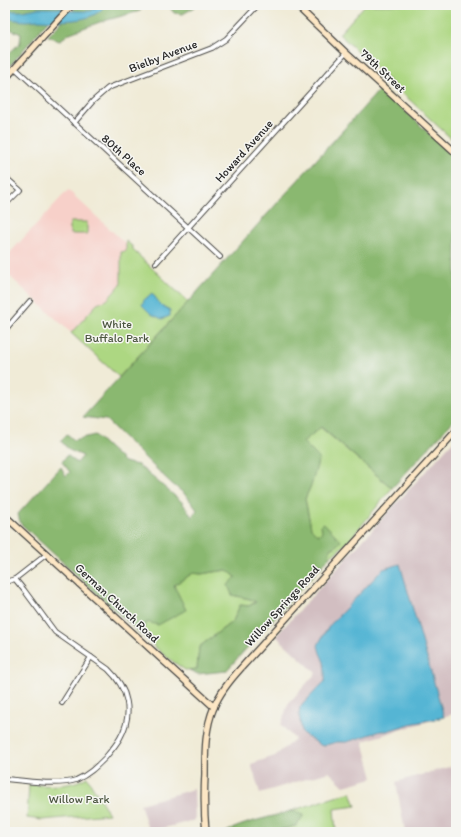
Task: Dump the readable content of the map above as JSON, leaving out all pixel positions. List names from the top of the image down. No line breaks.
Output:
{"streets":{"street":["Bielby Avenue","79th Street","Howard Avenue","80th Place","German Church Road","Willow Springs Road"]},"crossings":[["Bielby Avenue","80th Place"],["79th Street","Howard Avenue"],["Howard Avenue","80th Place"],["German Church Road","Willow Springs Road"]],"parks":["White Buffalo Park","Willow Park"]}
